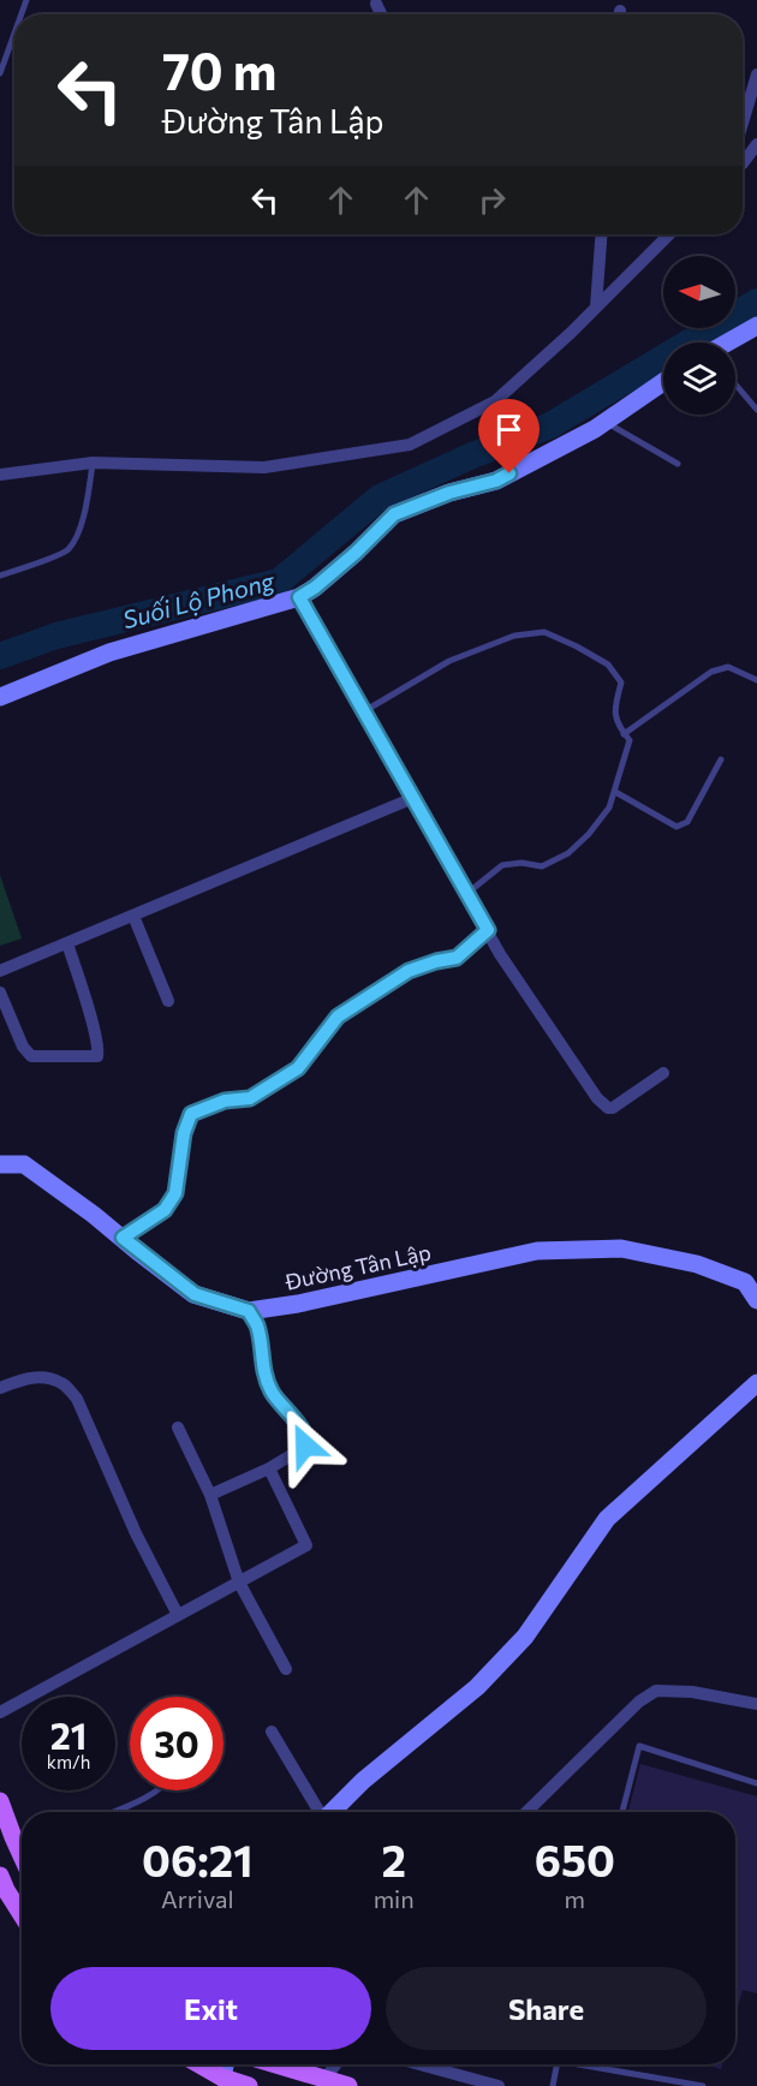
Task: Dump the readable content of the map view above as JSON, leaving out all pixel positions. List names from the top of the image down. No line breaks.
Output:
{"streets":{"street":["Đường Tân Lập"]},"water":["Suối Lộ Phong"],"north":"left","page":{"turn":["70 m","Đường Tân Lập"],"speed":"21 km/h","limit":"30","eta":["06:21","Arrival","2","min","650","m"],"buttons":["Exit","Share"]}}
